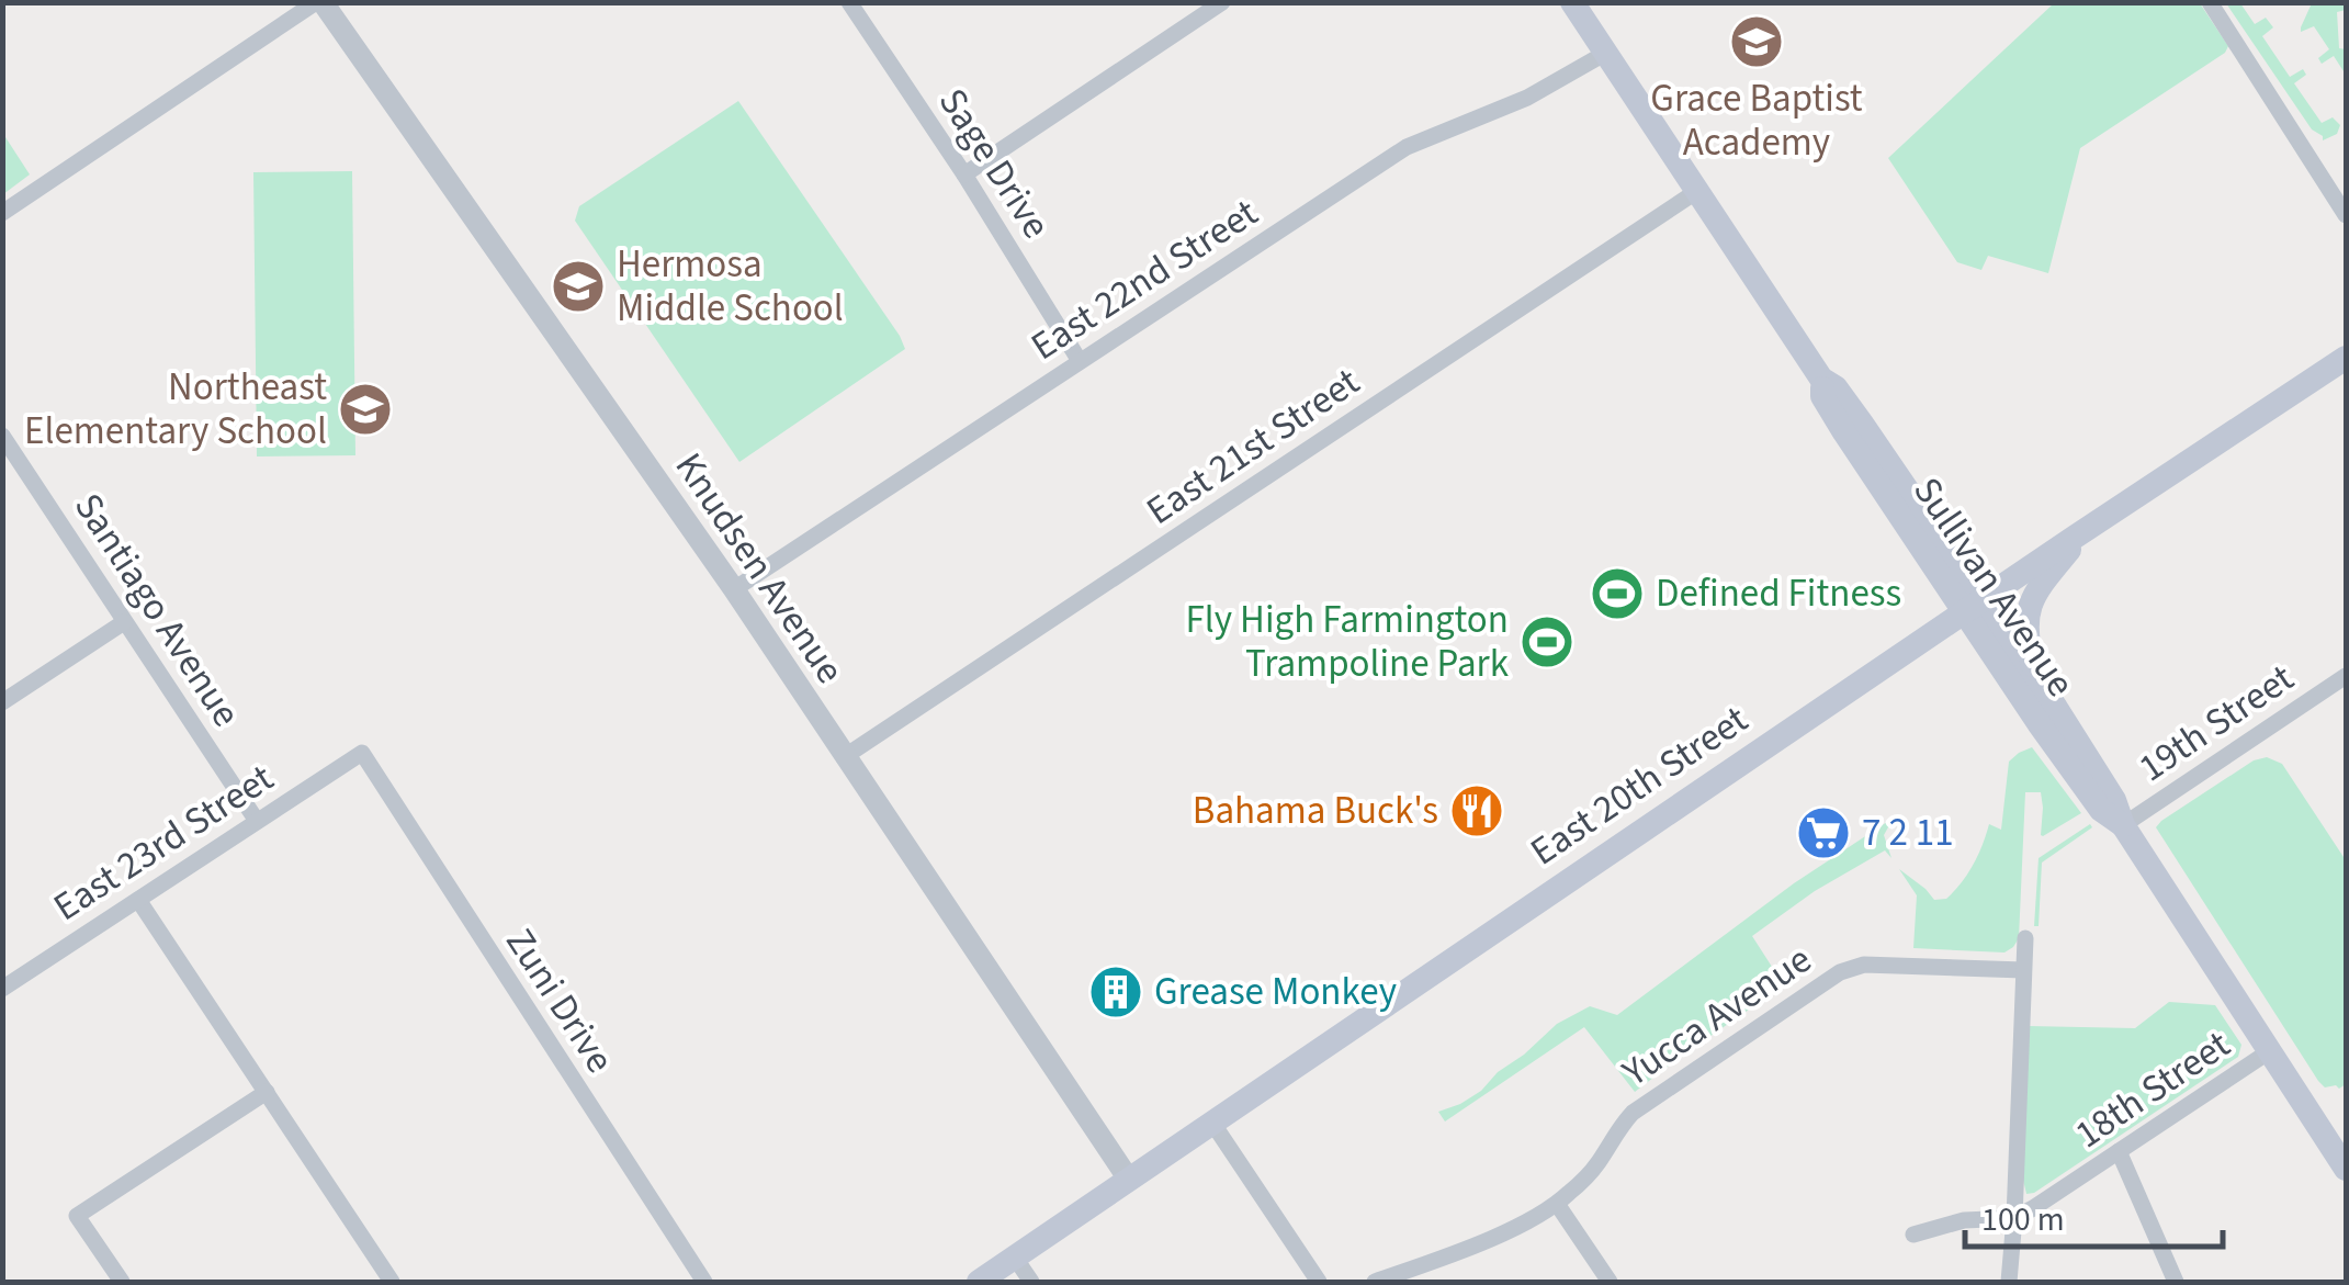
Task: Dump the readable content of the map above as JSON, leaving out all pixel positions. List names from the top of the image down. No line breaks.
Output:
{"streets":{"main road":["Sullivan Avenue","East 20th Street"],"street":["Sage Drive","East 22nd Street","East 21st Street","Knudsen Avenue","Santiago Avenue","19th Street","East 23rd Street","Zuni Drive","Yucca Avenue","18th Street"]},"crossings":[["Sage Drive","East 22nd Street"],["East 22nd Street","Knudsen Avenue"],["East 22nd Street","Sullivan Avenue"],["East 21st Street","Knudsen Avenue"],["East 21st Street","Sullivan Avenue"],["Knudsen Avenue","East 20th Street"],["Sullivan Avenue","19th Street"],["Sullivan Avenue","East 20th Street"],["Sullivan Avenue","18th Street"],["Santiago Avenue","East 23rd Street"],["East 23rd Street","Zuni Drive"]],"places":{"school or university":["Grace Baptist Academy","Hermosa Middle School","Northeast Elementary School"],"sports":["Defined Fitness","Fly High Farmington Trampoline Park"],"restaurant":["Bahama Buck's"],"supermarket":["7 2 11"],"building":["Grease Monkey"]},"scale_bar":"100 m"}
